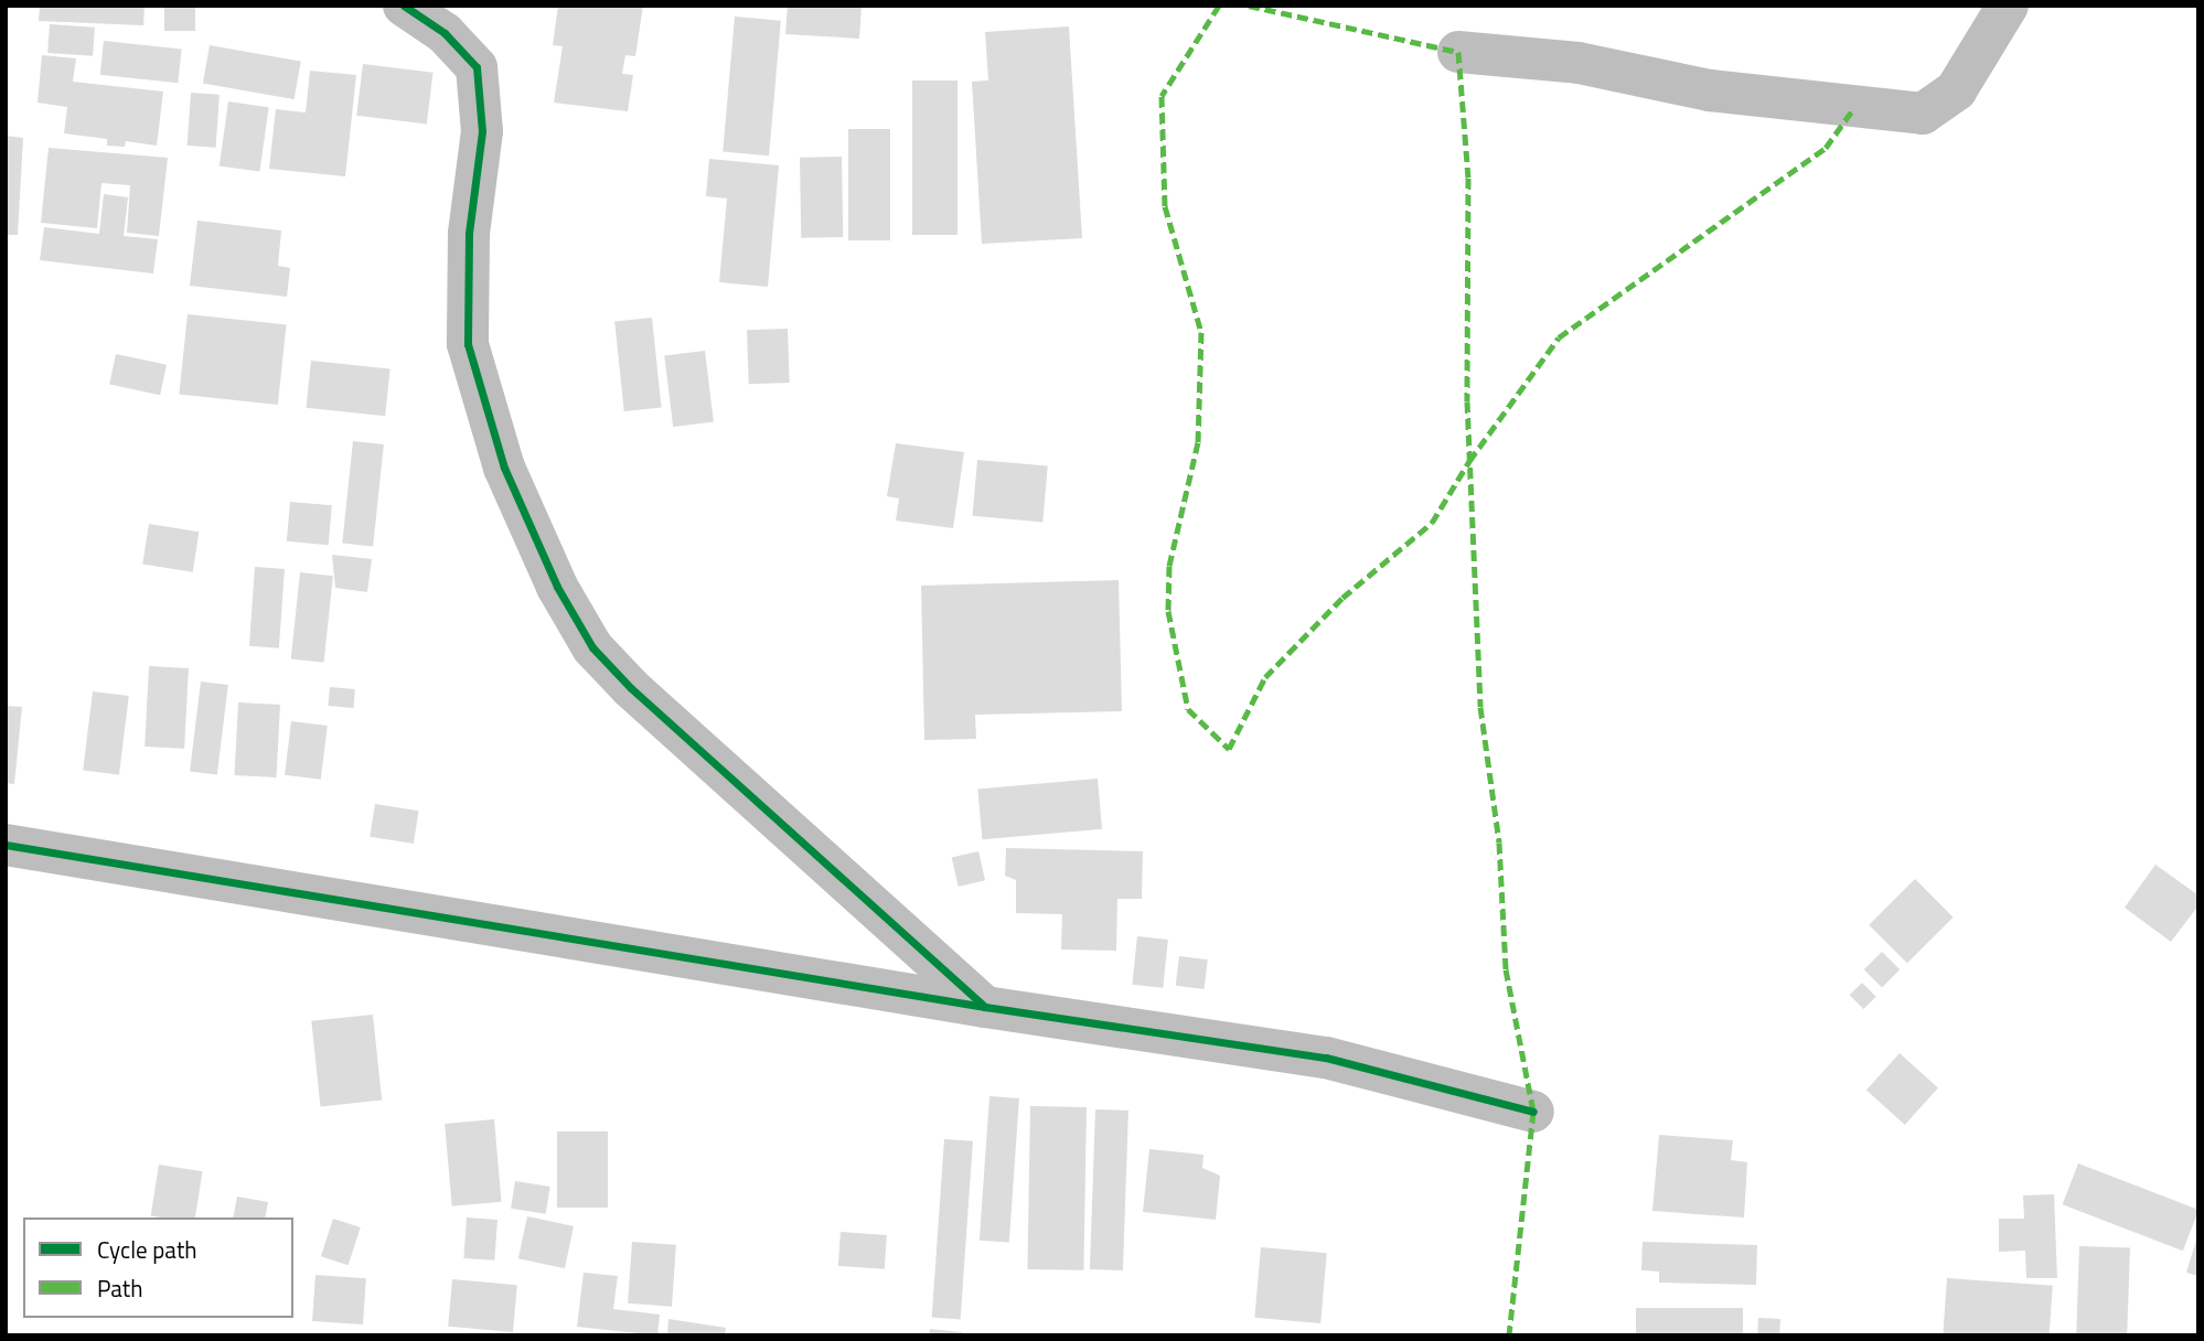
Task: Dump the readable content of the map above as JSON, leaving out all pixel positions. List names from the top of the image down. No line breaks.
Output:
{"legend":["Cycle path","Path"]}
